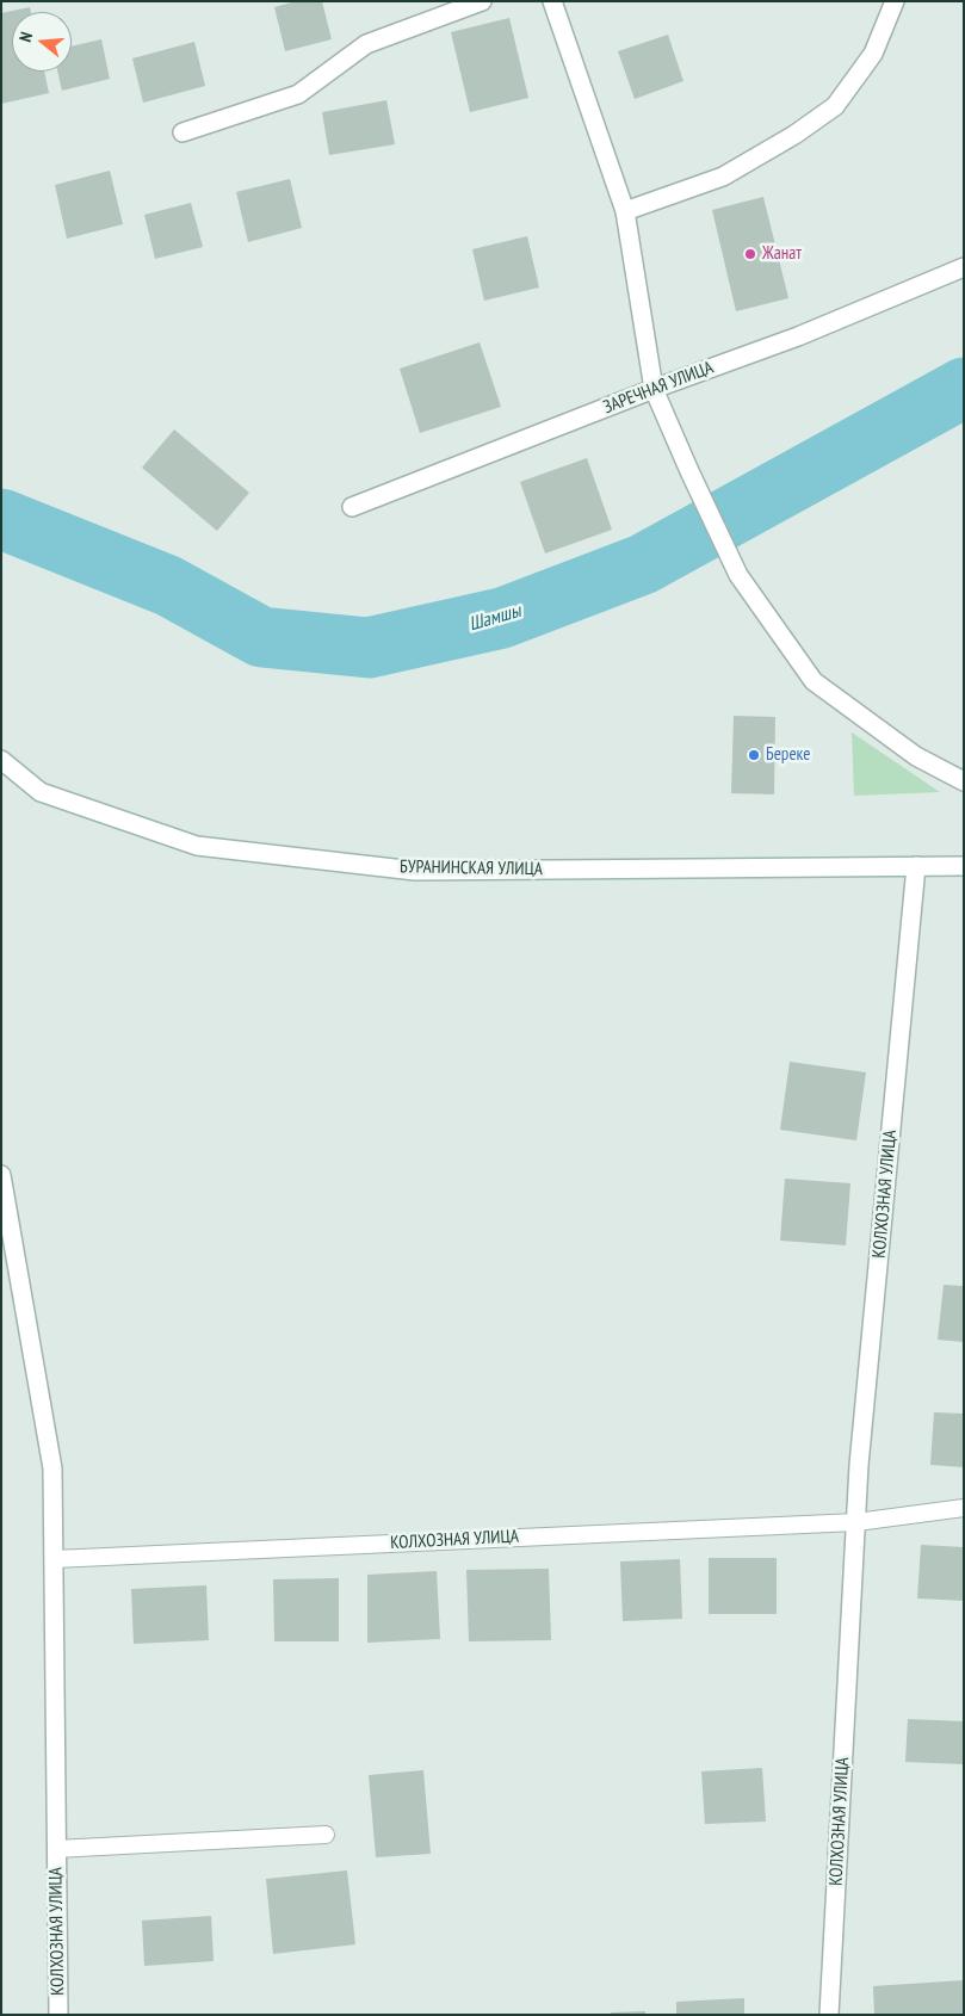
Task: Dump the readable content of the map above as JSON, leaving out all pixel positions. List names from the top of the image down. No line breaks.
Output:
{"streets":{"street":["ЗАРЕЧНАЯ УЛИЦА","БУРАНИНСКАЯ УЛИЦА","КОЛХОЗНАЯ УЛИЦА"]},"crossings":[["БУРАНИНСКАЯ УЛИЦА","КОЛХОЗНАЯ УЛИЦА"]],"water":["Шамшы"],"places":["Жанат","Береке"],"north":"left"}
